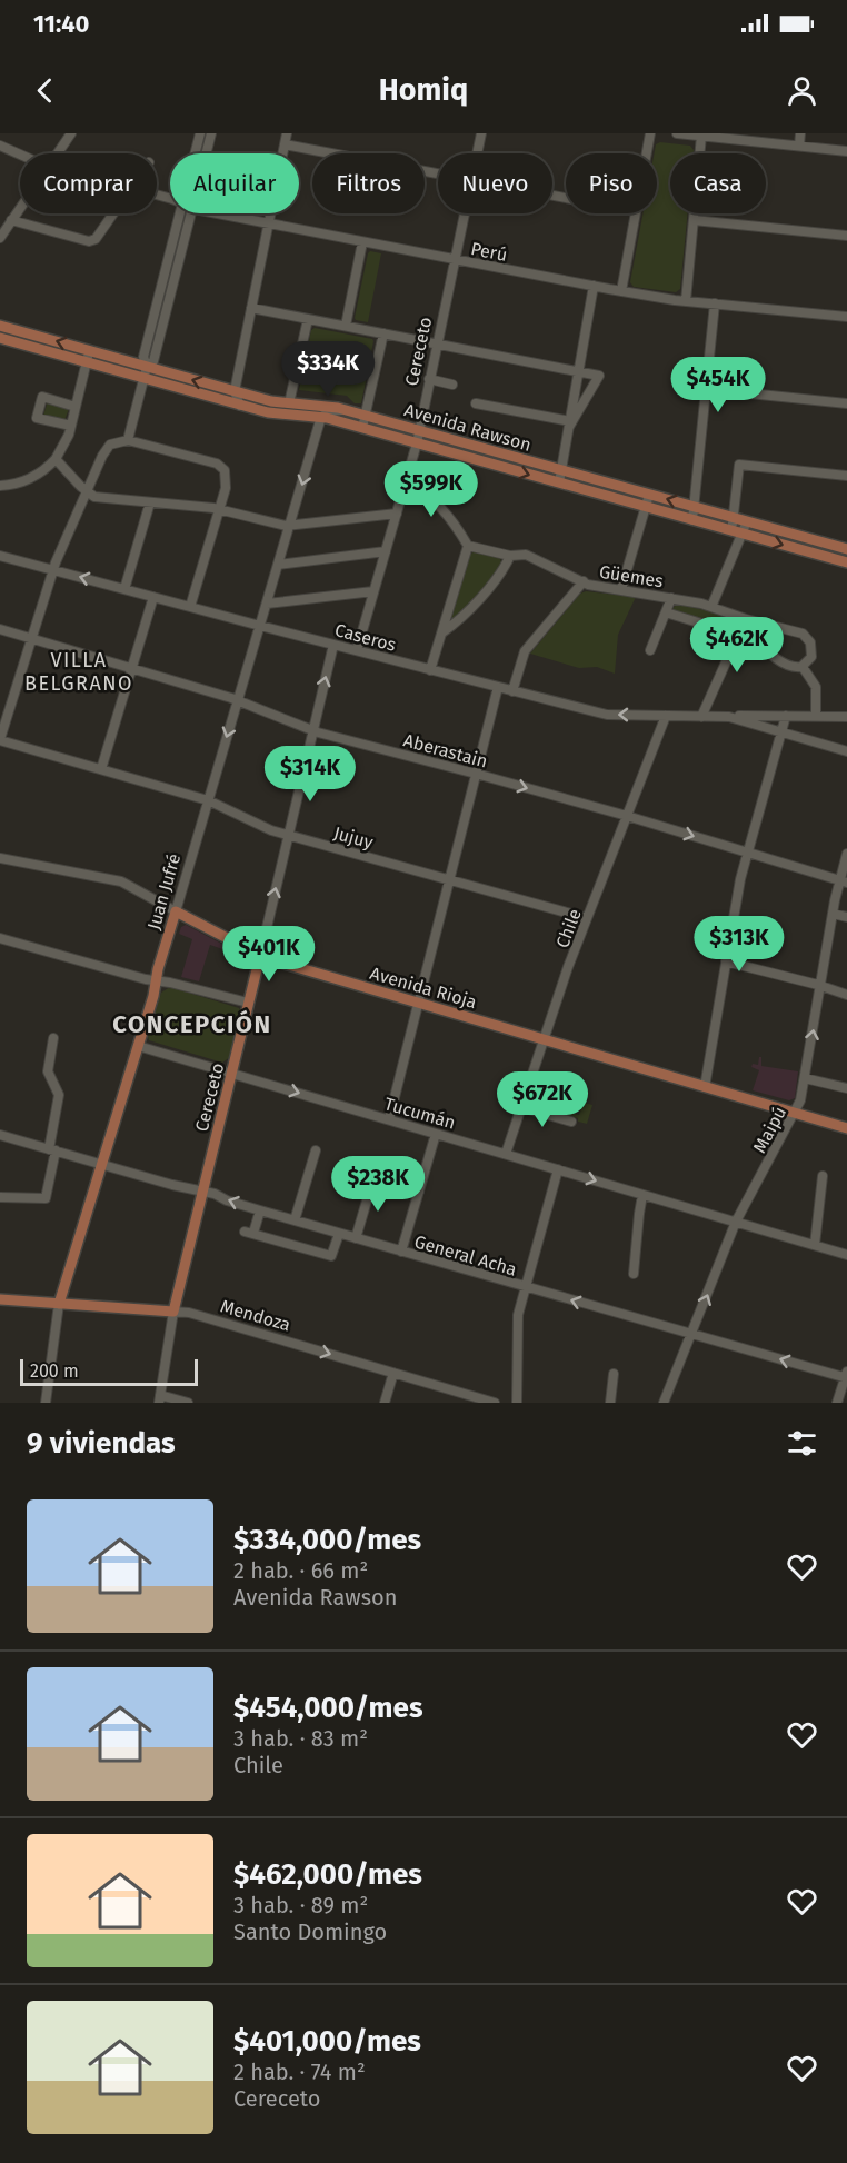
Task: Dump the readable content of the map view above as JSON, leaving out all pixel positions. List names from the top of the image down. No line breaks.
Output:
{"streets":{"main road":["Cereceto","Avenida Rawson","Juan Jufré","Avenida Rioja","Mendoza"],"street":["Perú","Güemes","Caseros","Aberastain","Jujuy","Chile","Tucumán","Maipú","General Acha"]},"crossings":[["Perú","Cereceto"],["Cereceto","Avenida Rawson"],["Cereceto","Caseros"],["Cereceto","Aberastain"],["Cereceto","Jujuy"],["Cereceto","Avenida Rioja"],["Cereceto","Tucumán"],["Cereceto","General Acha"],["Cereceto","Mendoza"],["Avenida Rawson","Juan Jufré"],["Caseros","Juan Jufré"],["Caseros","Chile"],["Aberastain","Juan Jufré"],["Aberastain","Chile"],["Aberastain","Maipú"],["Jujuy","Juan Jufré"],["Jujuy","Chile"],["Juan Jufré","Avenida Rioja"],["Juan Jufré","Tucumán"],["Juan Jufré","General Acha"],["Juan Jufré","Mendoza"],["Chile","Avenida Rioja"],["Chile","Tucumán"],["Avenida Rioja","Maipú"],["Tucumán","Maipú"],["Maipú","General Acha"]],"one_way":["Maipú","General Acha","Mendoza"],"districts":["VILLA BELGRANO","CONCEPCIÓN"],"scale_bar":"200 m","page":{"status":"11:40","header":"Homiq","chip":["Comprar","Alquilar","Filtros","Nuevo","Piso","Casa"],"price":["$334K","$454K","$599K","$462K","$314K","$313K","$401K","$672K","$238K"],"scale":"200 m","heading":"9 viviendas","list":[{"name":"$334,000/mes","note":"2 hab. · 66 m² · Avenida Rawson"},{"name":"$454,000/mes","note":"3 hab. · 83 m² · Chile"},{"name":"$462,000/mes","note":"3 hab. · 89 m² · Santo Domingo"},{"name":"$401,000/mes","note":"2 hab. · 74 m² · Cereceto"}]}}
